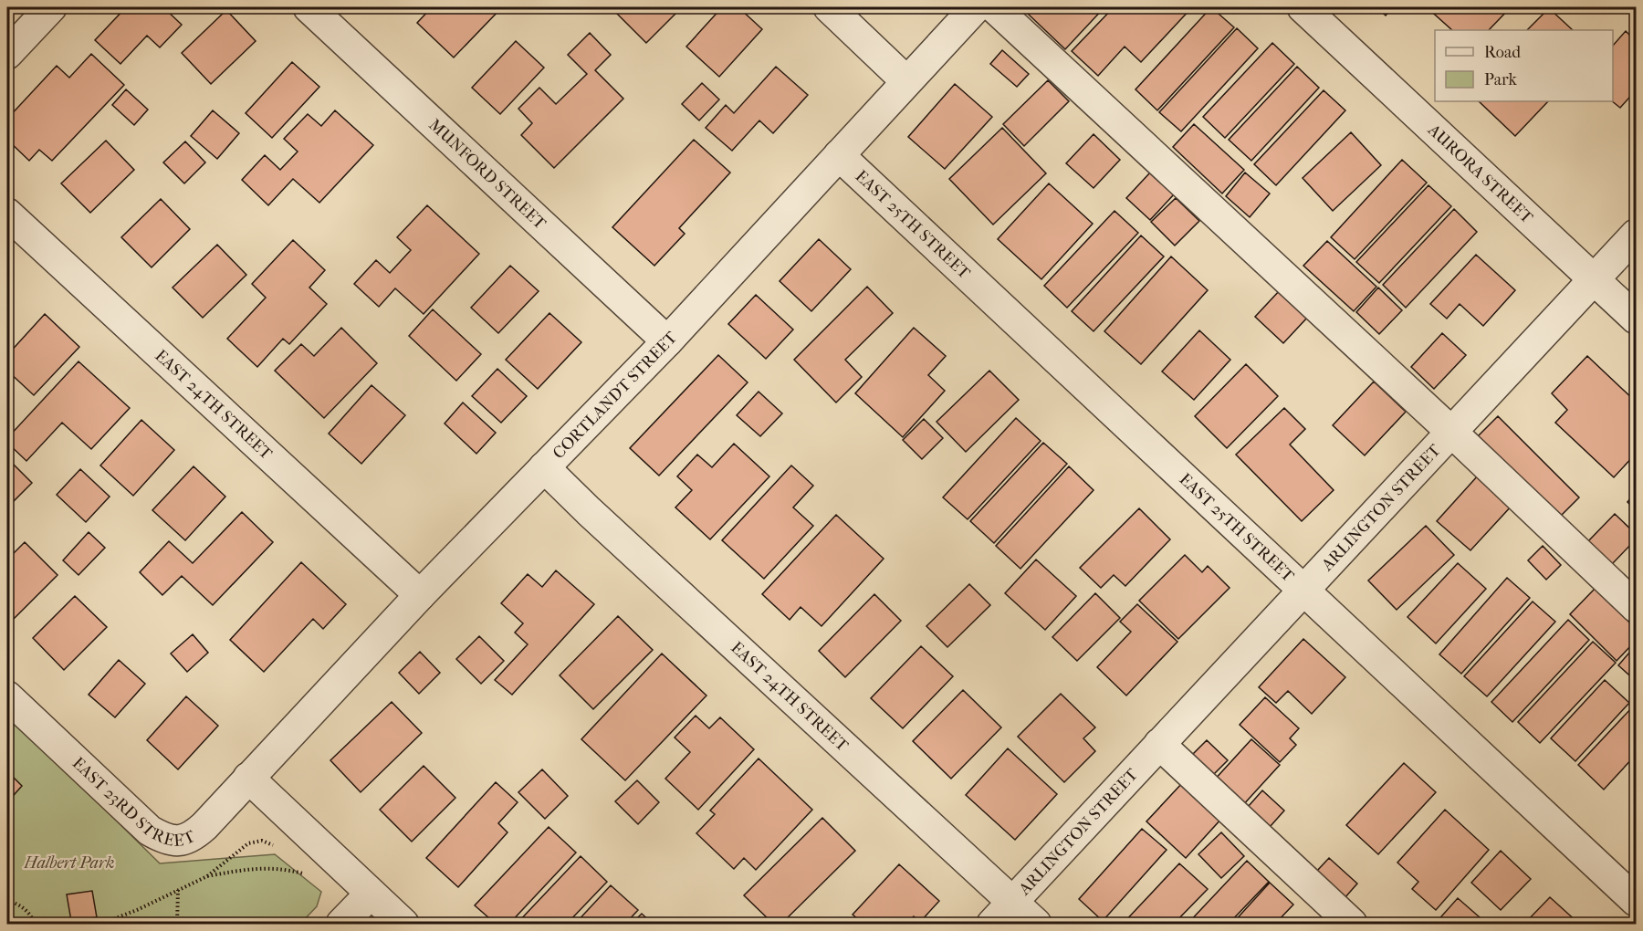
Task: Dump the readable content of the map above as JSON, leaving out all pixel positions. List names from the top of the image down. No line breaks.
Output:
{"streets":{"street":["MUNFORD STREET","AURORA STREET","EAST 25TH STREET","CORTLANDT STREET","EAST 24TH STREET","ARLINGTON STREET","EAST 23RD STREET"]},"crossings":[["MUNFORD STREET","CORTLANDT STREET"],["AURORA STREET","ARLINGTON STREET"],["EAST 25TH STREET","CORTLANDT STREET"],["EAST 25TH STREET","ARLINGTON STREET"],["CORTLANDT STREET","EAST 24TH STREET"],["CORTLANDT STREET","EAST 23RD STREET"],["EAST 24TH STREET","ARLINGTON STREET"]],"parks":["Halbert Park"],"legend":["Road","Park"]}
